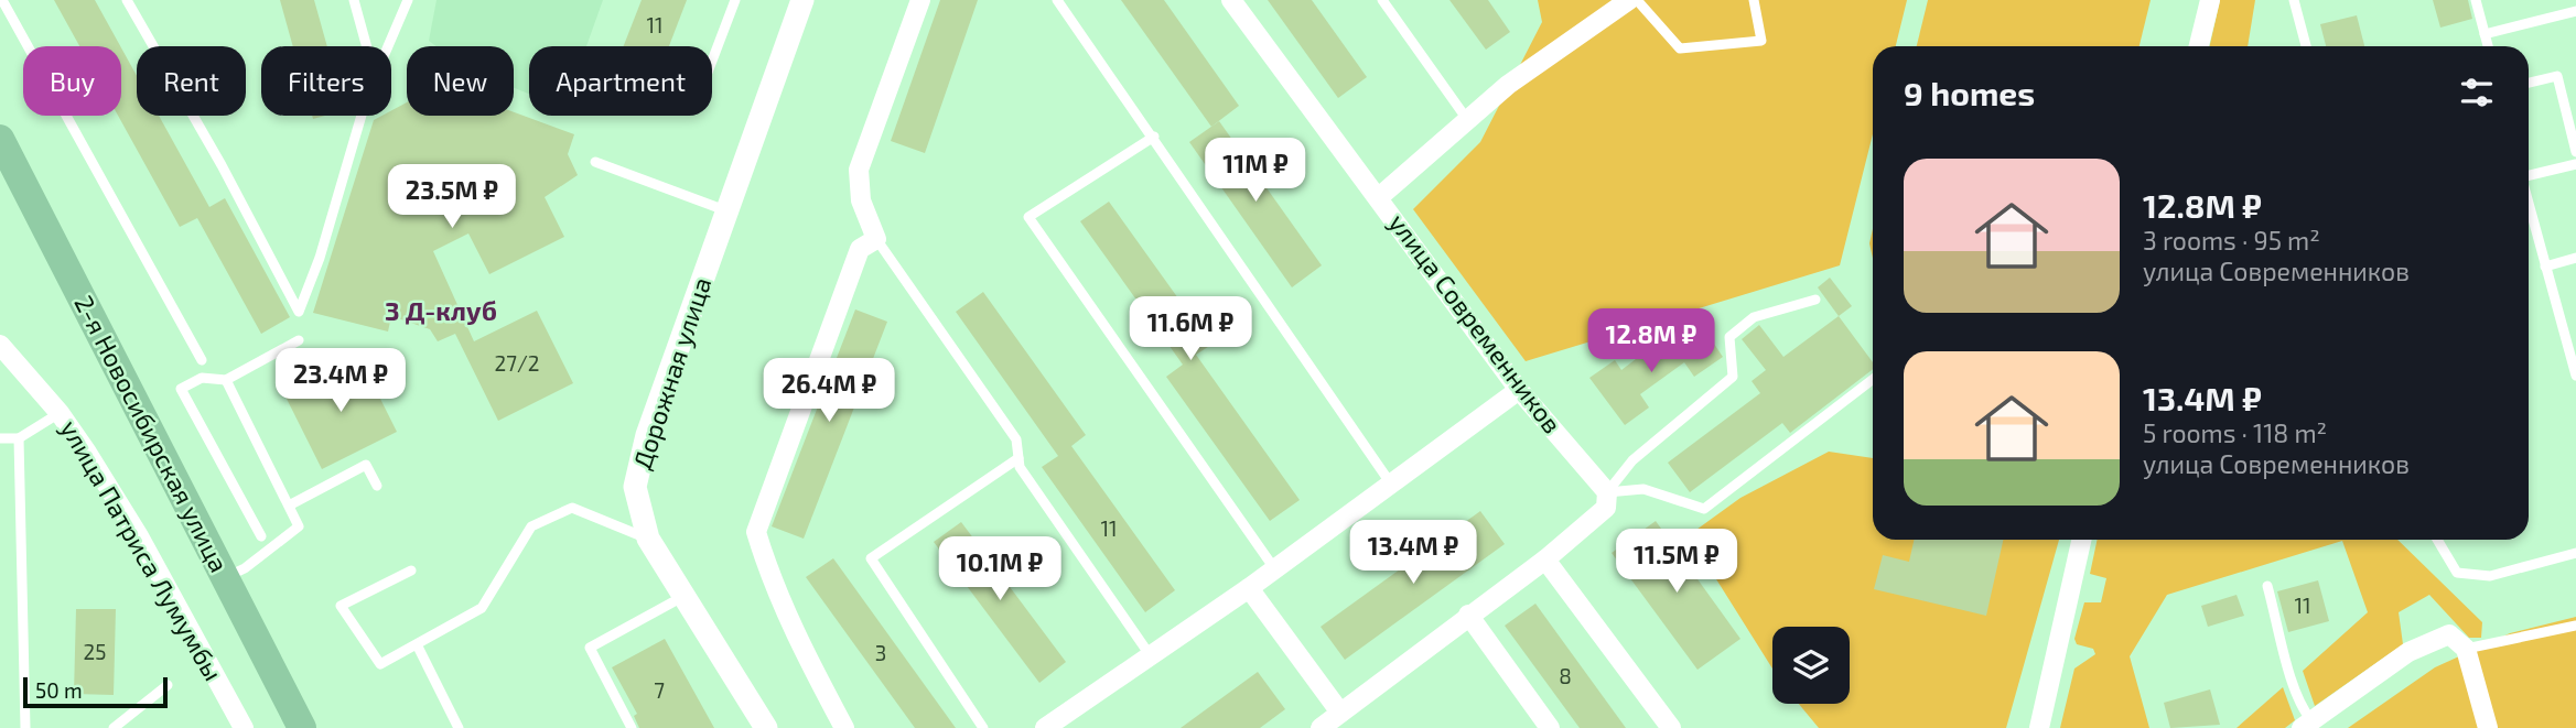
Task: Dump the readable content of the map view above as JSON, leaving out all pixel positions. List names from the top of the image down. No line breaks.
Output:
{"streets":{"main road":["2-я Новосибирская улица"],"street":["улица Современников","Дорожная улица","улица Патриса Лумумбы"]},"districts":["3 Д-клуб"],"house_numbers":["11","27/2","11","11","25","3","8","7"],"scale_bar":"50 m","page":{"chip":["Buy","Rent","Filters","New","Apartment"],"heading":"9 homes","price":["11M ₽","23.5M ₽","11.6M ₽","12.8M ₽","23.4M ₽","26.4M ₽","13.4M ₽","11.5M ₽","10.1M ₽"],"list":[{"name":"12.8M ₽","note":"3 rooms · 95 m² · улица Современников"},{"name":"13.4M ₽","note":"5 rooms · 118 m² · улица Современников"}],"scale":"50 m"}}
